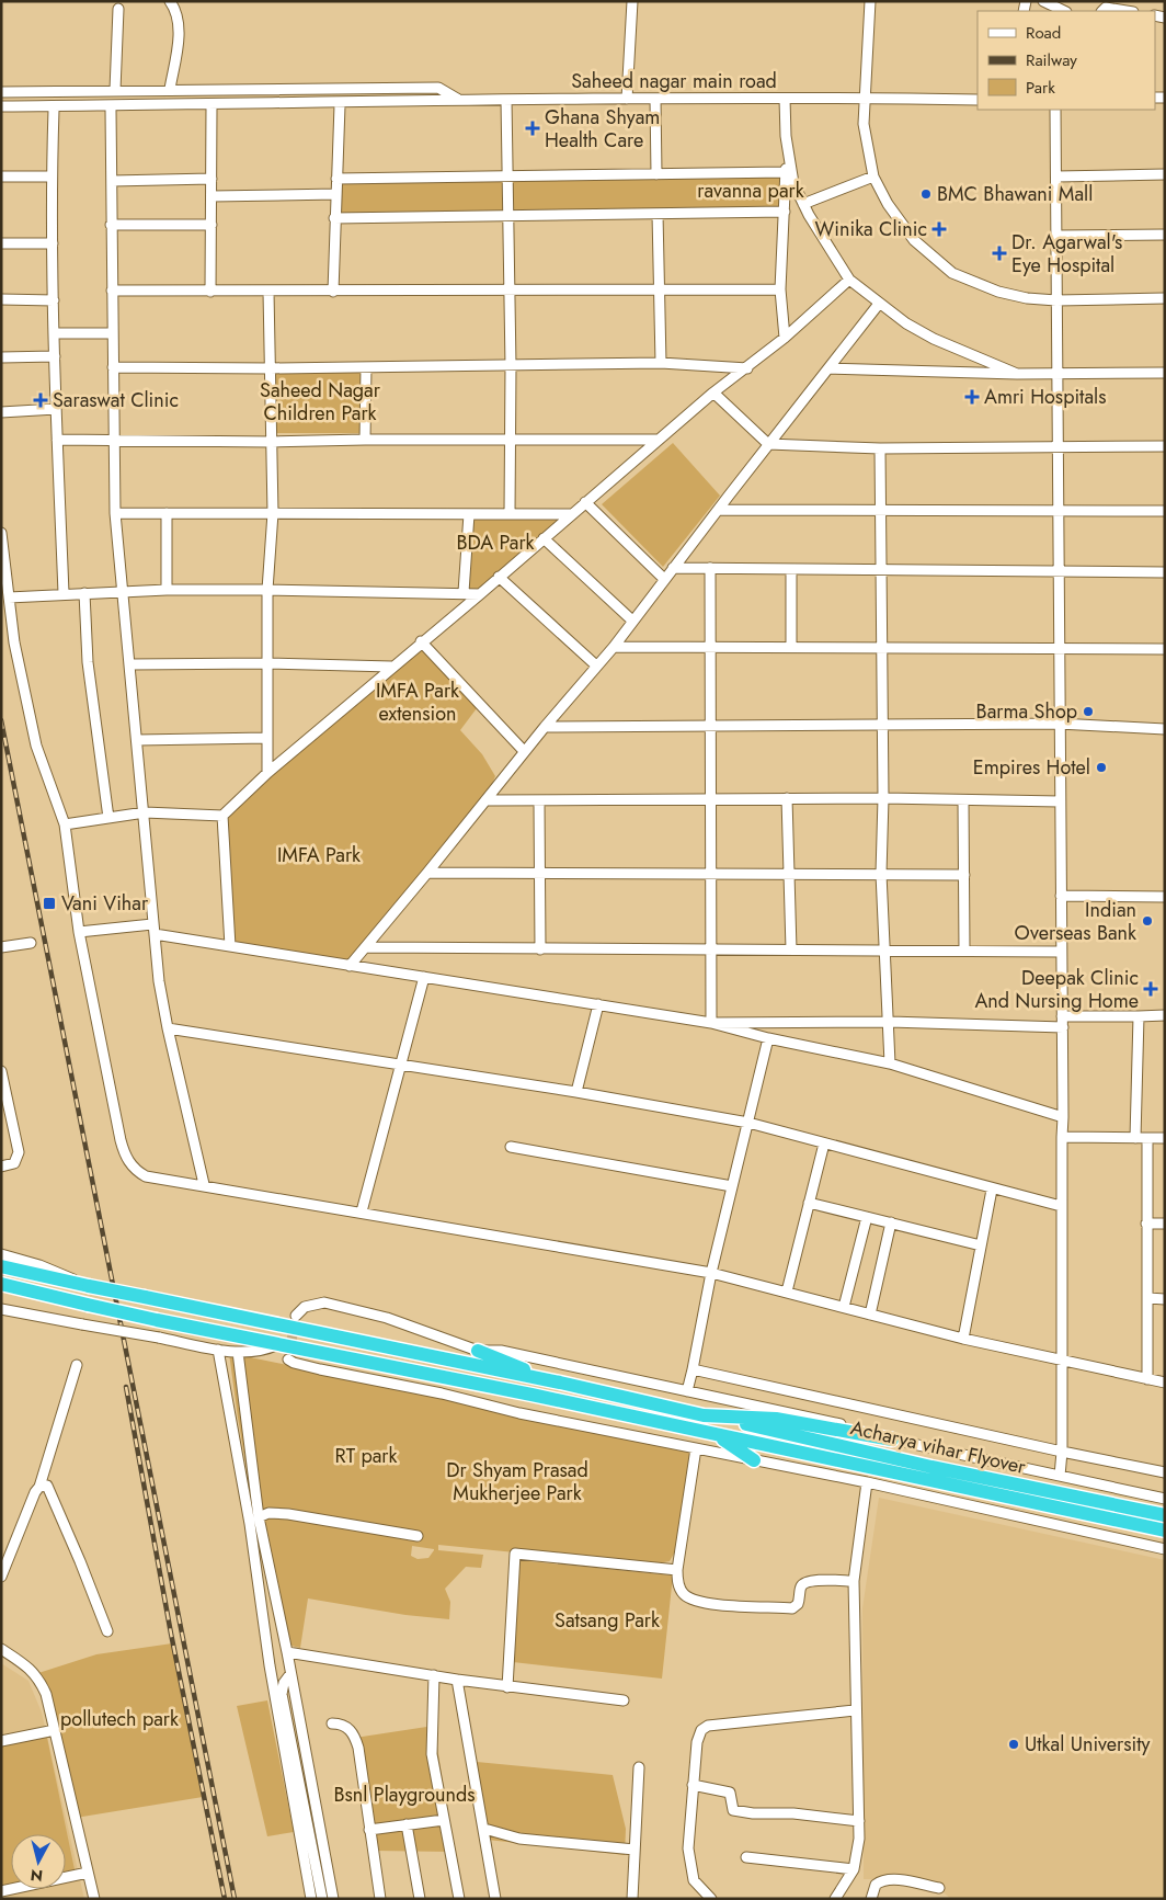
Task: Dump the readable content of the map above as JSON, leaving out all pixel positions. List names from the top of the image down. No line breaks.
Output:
{"streets":{"highway":["Acharya vihar Flyover"],"street":["Saheed nagar main road"]},"parks":["ravanna park","Saheed Nagar Children Park","BDA Park","IMFA Park extension","IMFA Park","RT park","Dr Shyam Prasad Mukherjee Park","Satsang Park","pollutech park","Bsnl Playgrounds"],"places":{"health":["Ghana Shyam Health Care","Winika Clinic","Dr. Agarwal's Eye Hospital","Amri Hospitals","Saraswat Clinic","Deepak Clinic And Nursing Home"],"other":["BMC Bhawani Mall","Barma Shop","Empires Hotel","Indian Overseas Bank","Utkal University"],"transit":["Vani Vihar"]},"legend":["Road","Railway","Park"],"north":"bottom"}
